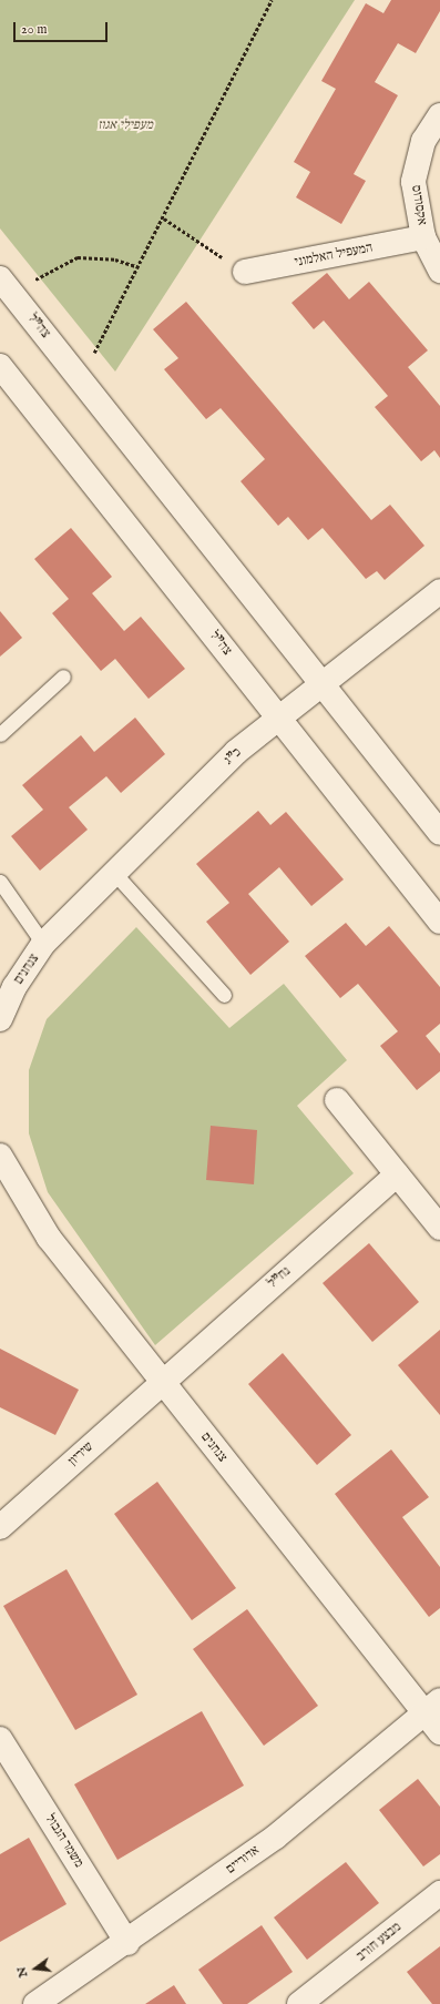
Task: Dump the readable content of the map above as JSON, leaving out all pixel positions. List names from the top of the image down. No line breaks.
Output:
{"streets":{"street":["אקסודוס","המעפיל האלמוני","צה\"ל","כ\"ג","צנחנים","נח\"ל","שיריון","משמר הגבול","אדוריים","מבצע חורב"]},"crossings":[["אקסודוס","המעפיל האלמוני"],["צה\"ל","כ\"ג"],["כ\"ג","צנחנים"],["צנחנים","נח\"ל"],["צנחנים","שיריון"],["צנחנים","אדוריים"],["נח\"ל","שיריון"],["משמר הגבול","אדוריים"]],"parks":["מעפילי אגוז"],"scale_bar":"20 m","north":"left"}
